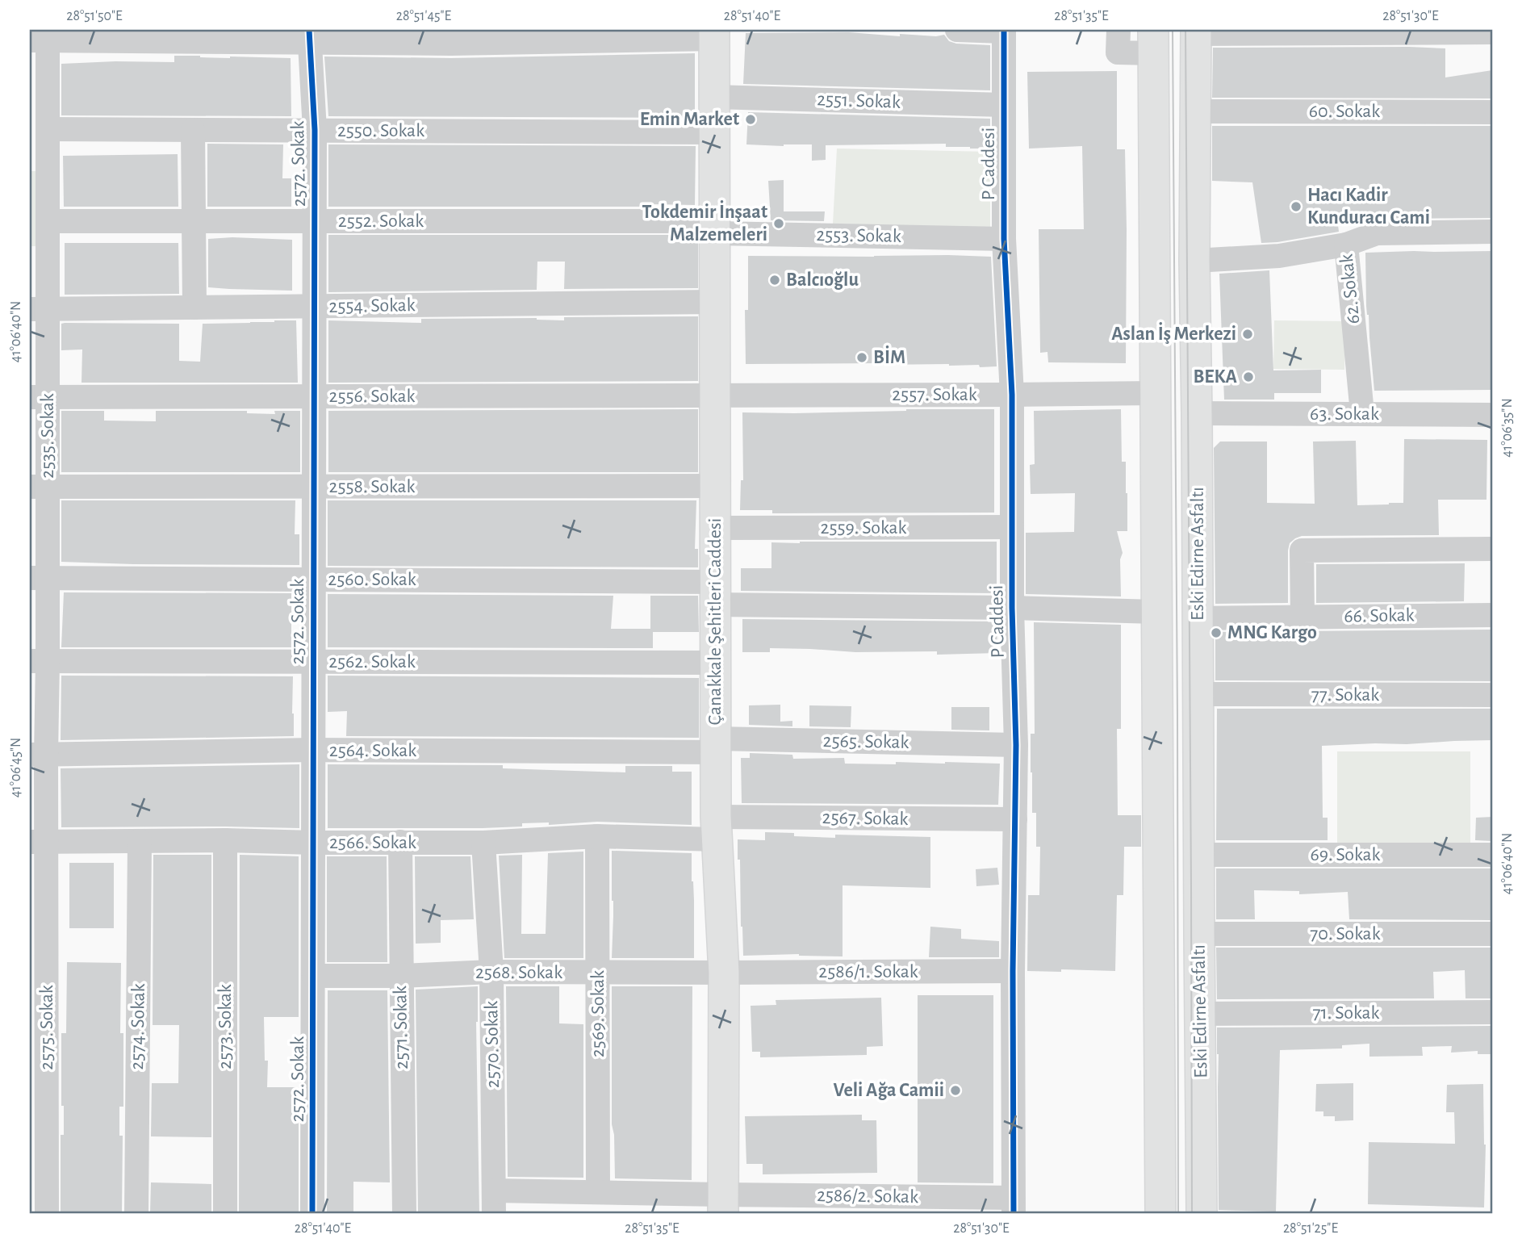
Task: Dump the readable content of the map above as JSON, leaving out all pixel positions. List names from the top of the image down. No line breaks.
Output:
{"streets":{"main road":["Eski Edirne Asfaltı","Çanakkale Şehitleri Caddesi"],"street":["2551. Sokak","60. Sokak","2550. Sokak","2572. Sokak","P Caddesi","2552. Sokak","2553. Sokak","62. Sokak","2554. Sokak","2557. Sokak","2556. Sokak","63. Sokak","2535. Sokak","2558. Sokak","2559. Sokak","2560. Sokak","66. Sokak","2562. Sokak","77. Sokak","2565. Sokak","2564. Sokak","2567. Sokak","2566. Sokak","69. Sokak","70. Sokak","2586/1. Sokak","2568. Sokak","71. Sokak","2569. Sokak","2574. Sokak","2573. Sokak","2575. Sokak","2571. Sokak","2570. Sokak","2586/2. Sokak"]},"crossings":[["2551. Sokak","P Caddesi"],["2551. Sokak","Çanakkale Şehitleri Caddesi"],["60. Sokak","Eski Edirne Asfaltı"],["2550. Sokak","2572. Sokak"],["2550. Sokak","2535. Sokak"],["2550. Sokak","Çanakkale Şehitleri Caddesi"],["2572. Sokak","2552. Sokak"],["2572. Sokak","2554. Sokak"],["2572. Sokak","2556. Sokak"],["2572. Sokak","2558. Sokak"],["2572. Sokak","2560. Sokak"],["2572. Sokak","2562. Sokak"],["2572. Sokak","2564. Sokak"],["2572. Sokak","2566. Sokak"],["2572. Sokak","2568. Sokak"],["P Caddesi","2553. Sokak"],["P Caddesi","2557. Sokak"],["P Caddesi","2559. Sokak"],["P Caddesi","2560. Sokak"],["P Caddesi","2565. Sokak"],["P Caddesi","2567. Sokak"],["P Caddesi","2586/1. Sokak"],["P Caddesi","2586/2. Sokak"],["2552. Sokak","2553. Sokak"],["2552. Sokak","2535. Sokak"],["2552. Sokak","Çanakkale Şehitleri Caddesi"],["2553. Sokak","Çanakkale Şehitleri Caddesi"],["62. Sokak","63. Sokak"],["2554. Sokak","2535. Sokak"],["2554. Sokak","Çanakkale Şehitleri Caddesi"],["2557. Sokak","2556. Sokak"],["2557. Sokak","Eski Edirne Asfaltı"],["2557. Sokak","Çanakkale Şehitleri Caddesi"],["2556. Sokak","2535. Sokak"],["2556. Sokak","Çanakkale Şehitleri Caddesi"],["63. Sokak","Eski Edirne Asfaltı"],["2535. Sokak","2558. Sokak"],["2535. Sokak","2560. Sokak"],["2535. Sokak","2562. Sokak"],["2535. Sokak","2564. Sokak"],["2535. Sokak","2566. Sokak"],["2535. Sokak","2575. Sokak"],["2558. Sokak","Çanakkale Şehitleri Caddesi"],["2559. Sokak","Çanakkale Şehitleri Caddesi"],["Eski Edirne Asfaltı","2560. Sokak"],["Eski Edirne Asfaltı","66. Sokak"],["Eski Edirne Asfaltı","77. Sokak"],["Eski Edirne Asfaltı","69. Sokak"],["Eski Edirne Asfaltı","70. Sokak"],["Eski Edirne Asfaltı","71. Sokak"],["2560. Sokak","Çanakkale Şehitleri Caddesi"],["Çanakkale Şehitleri Caddesi","2562. Sokak"],["Çanakkale Şehitleri Caddesi","2565. Sokak"],["Çanakkale Şehitleri Caddesi","2564. Sokak"],["Çanakkale Şehitleri Caddesi","2567. Sokak"],["Çanakkale Şehitleri Caddesi","2566. Sokak"],["Çanakkale Şehitleri Caddesi","2586/1. Sokak"],["Çanakkale Şehitleri Caddesi","2568. Sokak"],["Çanakkale Şehitleri Caddesi","2586/2. Sokak"],["2565. Sokak","2564. Sokak"],["2567. Sokak","2566. Sokak"],["2566. Sokak","2569. Sokak"],["2566. Sokak","2574. Sokak"],["2566. Sokak","2573. Sokak"],["2566. Sokak","2575. Sokak"],["2566. Sokak","2571. Sokak"],["2566. Sokak","2570. Sokak"],["2586/1. Sokak","2568. Sokak"],["2568. Sokak","2569. Sokak"],["2568. Sokak","2571. Sokak"],["2568. Sokak","2570. Sokak"],["2569. Sokak","2586/2. Sokak"],["2570. Sokak","2586/2. Sokak"]],"places":["Emin Market","Hacı Kadir Kunduracı Cami","Tokdemir İnşaat Malzemeleri","Balcıoğlu","Aslan İş Merkezi","BİM","BEKA","MNG Kargo","Veli Ağa Camii"],"coordinates":["28°51'50\"E","28°51'45\"E","28°51'40\"E","28°51'35\"E","28°51'30\"E","41°06'40\"N","41°06'35\"N","41°06'45\"N","28°51'25\"E"]}
